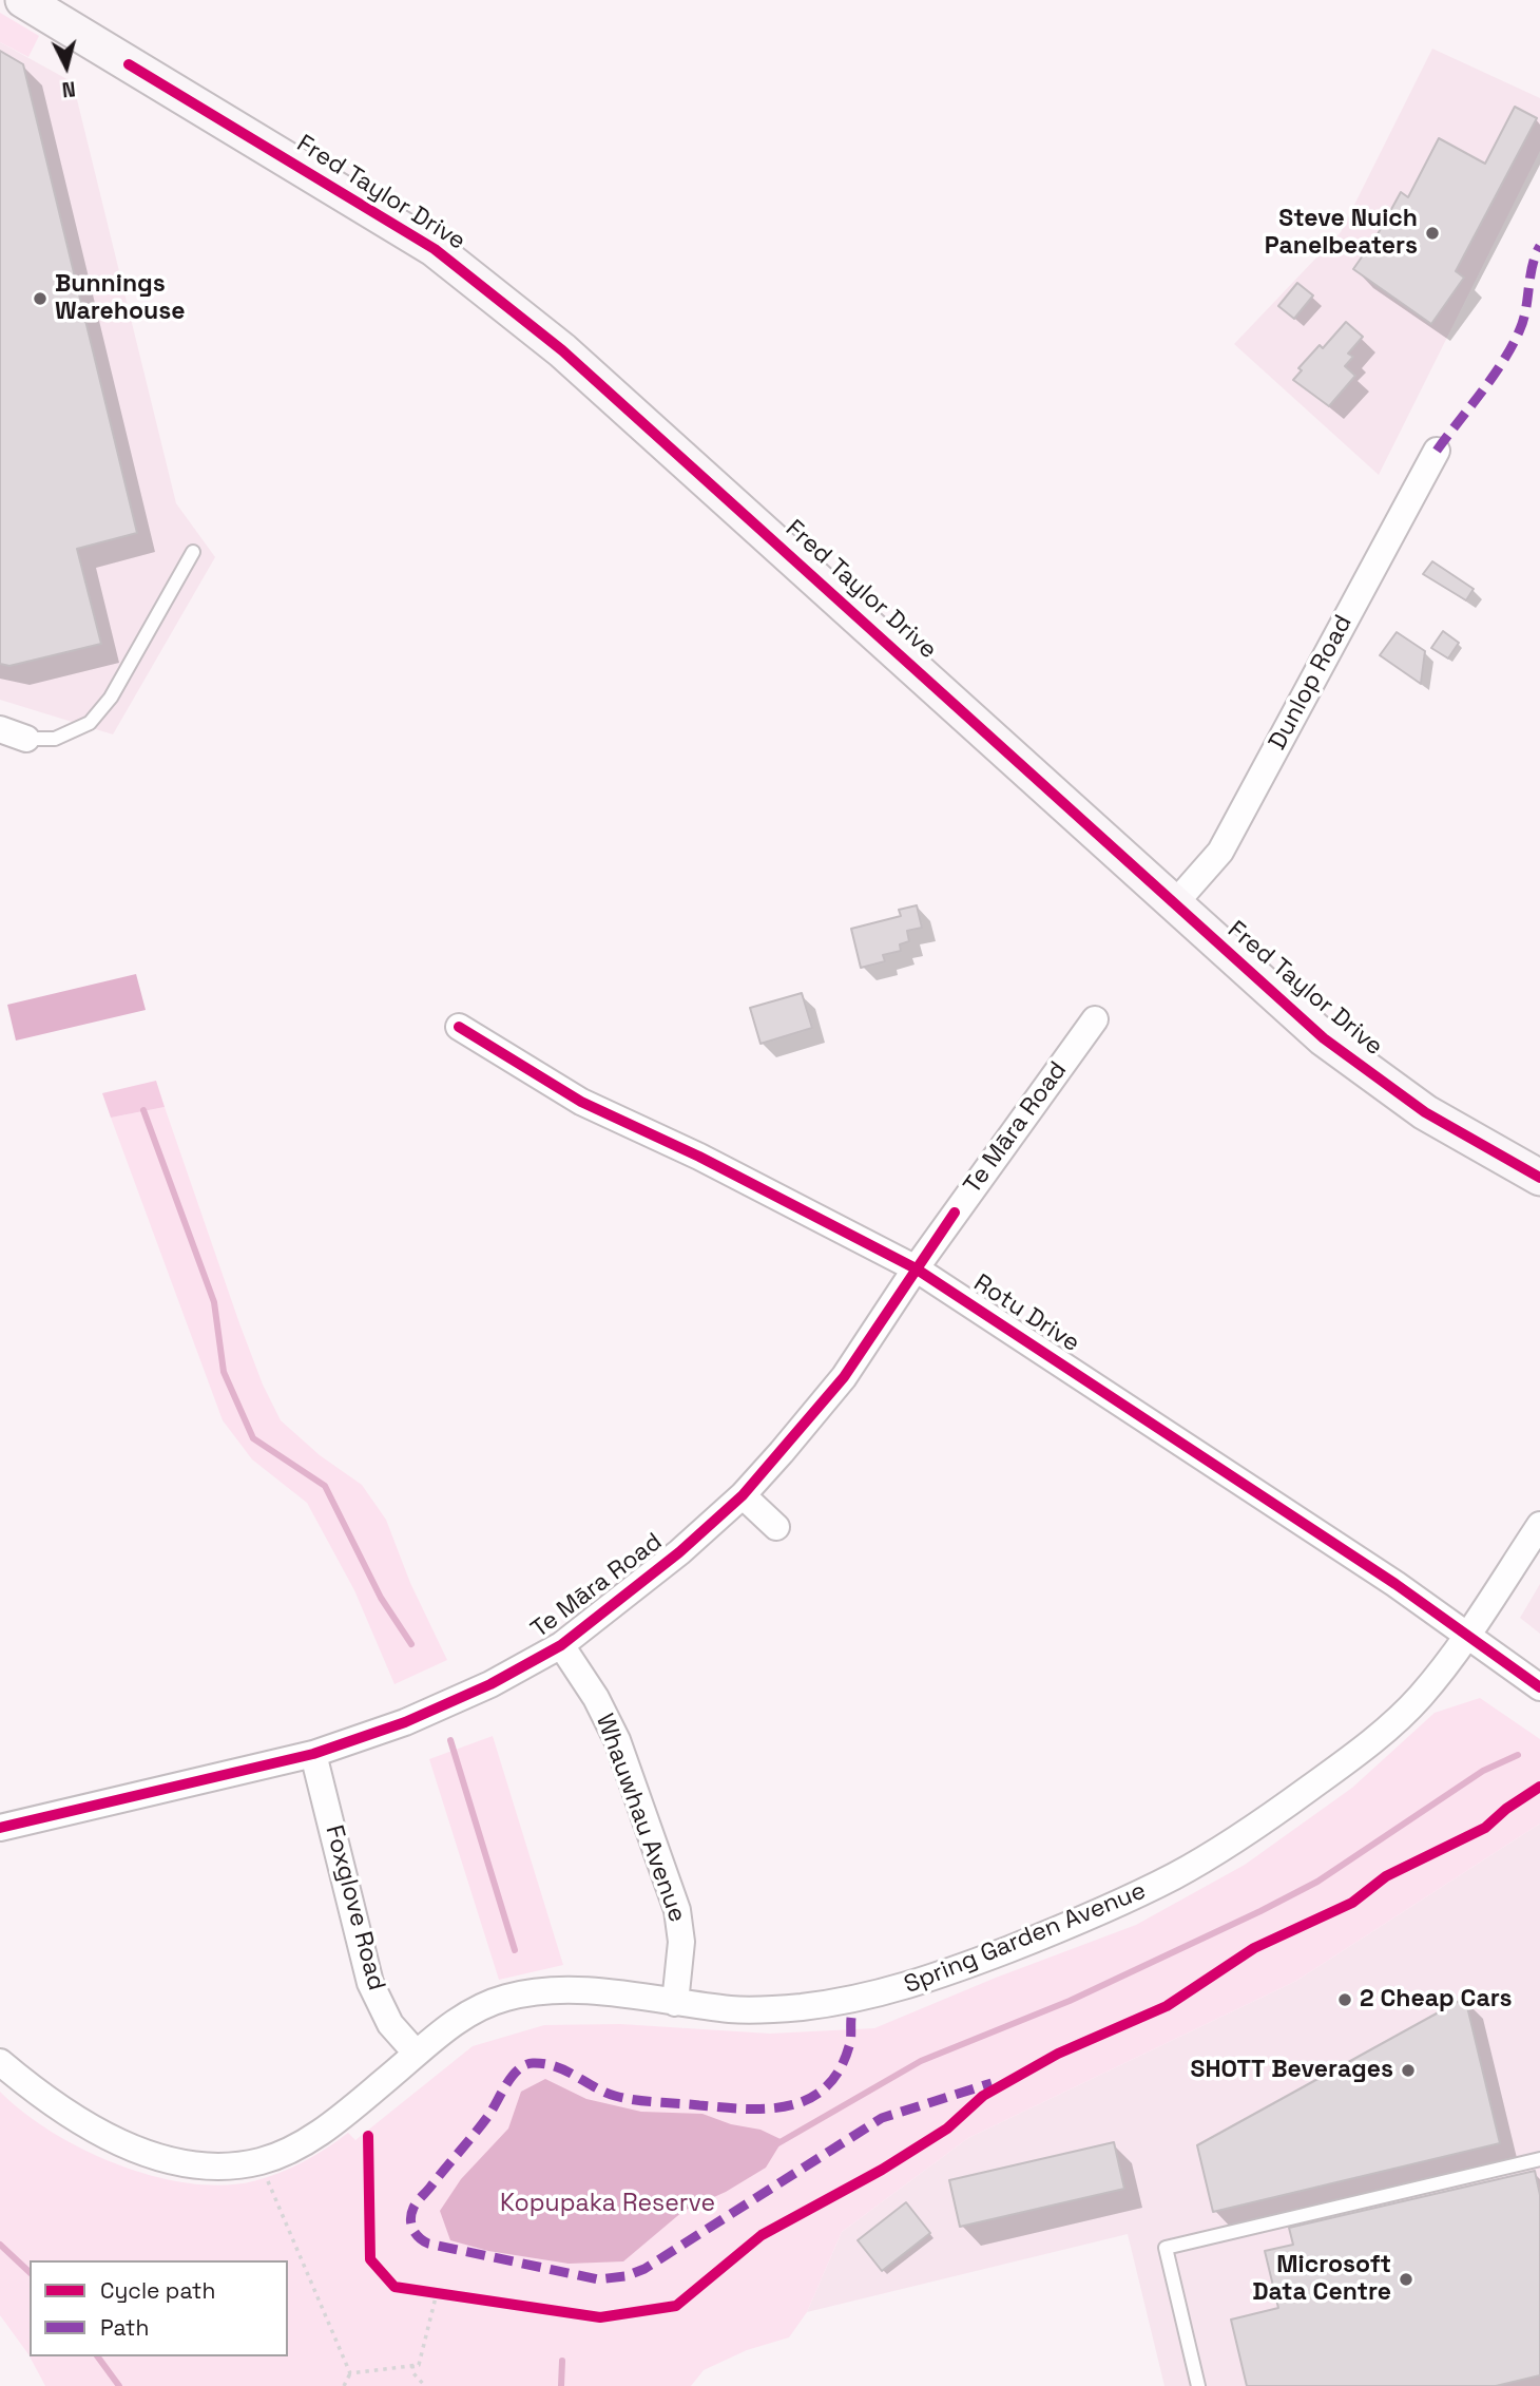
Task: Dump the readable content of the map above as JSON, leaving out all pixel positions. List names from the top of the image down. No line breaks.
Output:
{"streets":{"main road":["Fred Taylor Drive"],"street":["Dunlop Road","Te Māra Road","Rotu Drive","Whauwhau Avenue","Foxglove Road","Spring Garden Avenue"]},"crossings":[["Fred Taylor Drive","Dunlop Road"],["Te Māra Road","Rotu Drive"],["Te Māra Road","Whauwhau Avenue"],["Te Māra Road","Foxglove Road"],["Rotu Drive","Spring Garden Avenue"],["Whauwhau Avenue","Spring Garden Avenue"],["Foxglove Road","Spring Garden Avenue"]],"parks":["Kopupaka Reserve"],"places":["Steve Nuich Panelbeaters","Bunnings Warehouse","2 Cheap Cars","SHOTT Beverages","Microsoft Data Centre"],"legend":["Cycle path","Path"],"north":"bottom"}
